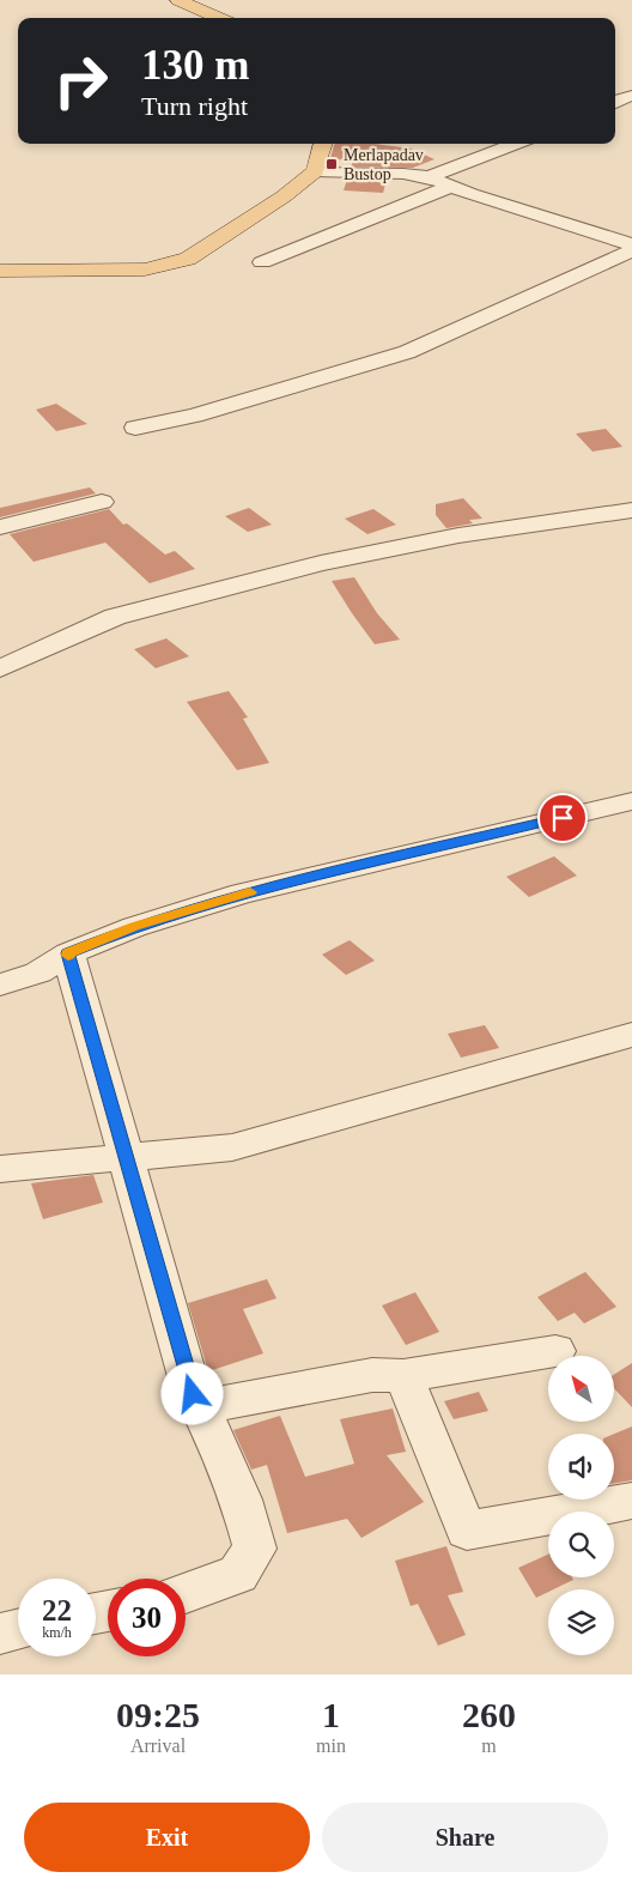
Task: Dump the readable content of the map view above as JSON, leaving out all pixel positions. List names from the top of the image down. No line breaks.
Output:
{"places":{"transit":["Merlapadav Bustop"]},"north":"top left","page":{"turn":["130 m","Turn right"],"speed":"22 km/h","limit":"30","eta":["09:25","Arrival","1","min","260","m"],"buttons":["Exit","Share"]}}
